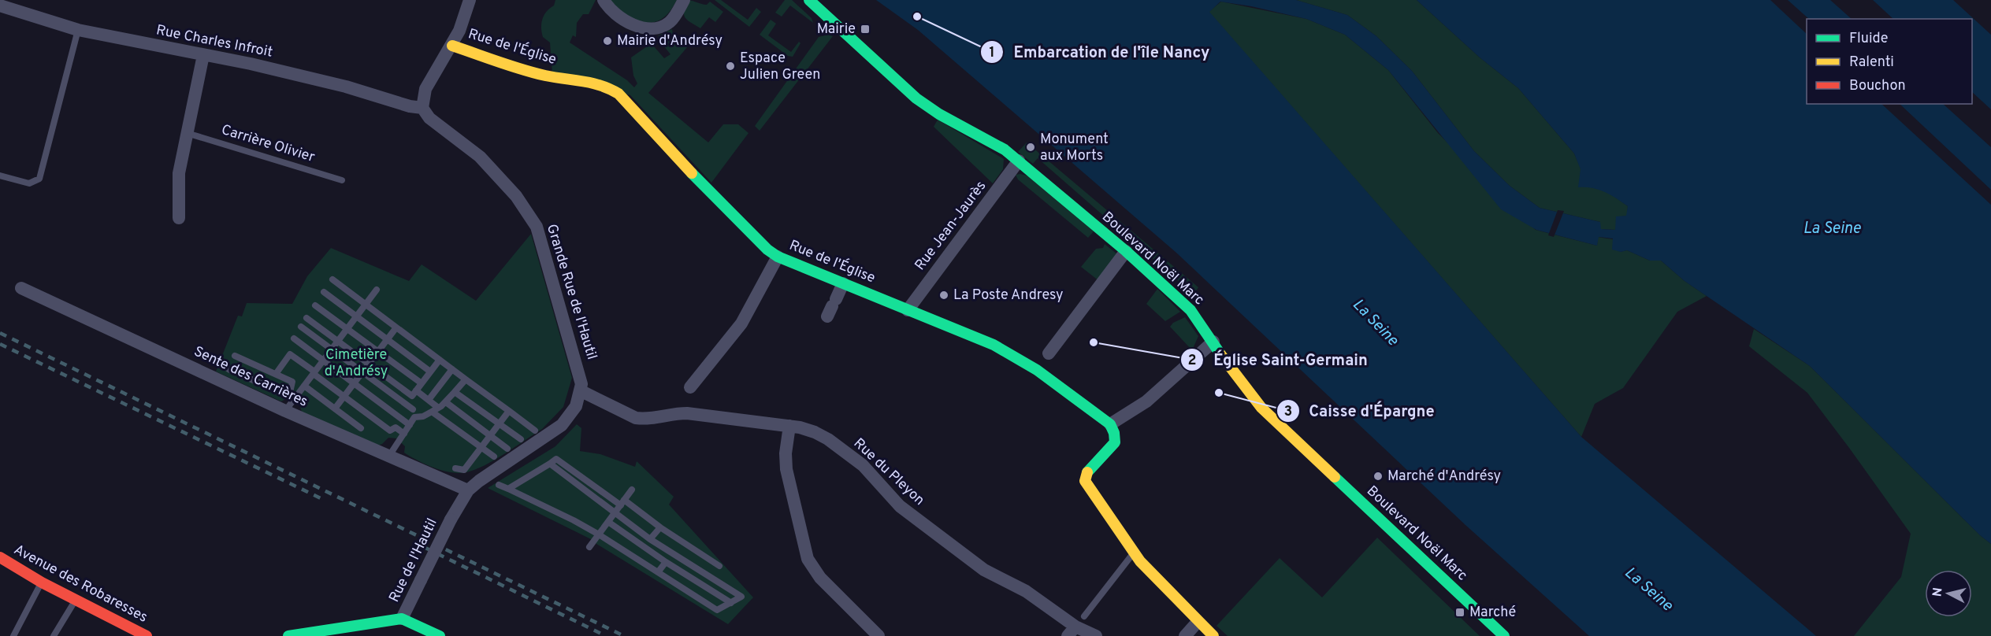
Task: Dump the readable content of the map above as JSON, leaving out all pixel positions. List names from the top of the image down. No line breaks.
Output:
{"streets":{"street":["Rue Charles Infroit","Rue de l'Église","Rue Jean-Jaurès","Boulevard Noël Marc","Grande Rue de l'Hautil","Sente des Carrières","Rue du Pleyon","Rue de l'Hautil","Avenue des Robaresses"],"lane":["Carrière Olivier"]},"crossings":[["Rue Charles Infroit","Grande Rue de l'Hautil"],["Rue de l'Église","Rue Jean-Jaurès"],["Rue Jean-Jaurès","Boulevard Noël Marc"],["Grande Rue de l'Hautil","Rue du Pleyon"],["Sente des Carrières","Rue de l'Hautil"]],"water":["La Seine"],"parks":["Cimetière d'Andrésy"],"places":{"other":["Embarcation de l'île Nancy","Mairie d'Andrésy","Espace Julien Green","Monument aux Morts","La Poste Andresy","Église Saint-Germain","Caisse d'Épargne","Marché d'Andrésy"],"transit":["Mairie","Marché"]},"legend":["Fluide","Ralenti","Bouchon"],"north":"left"}
